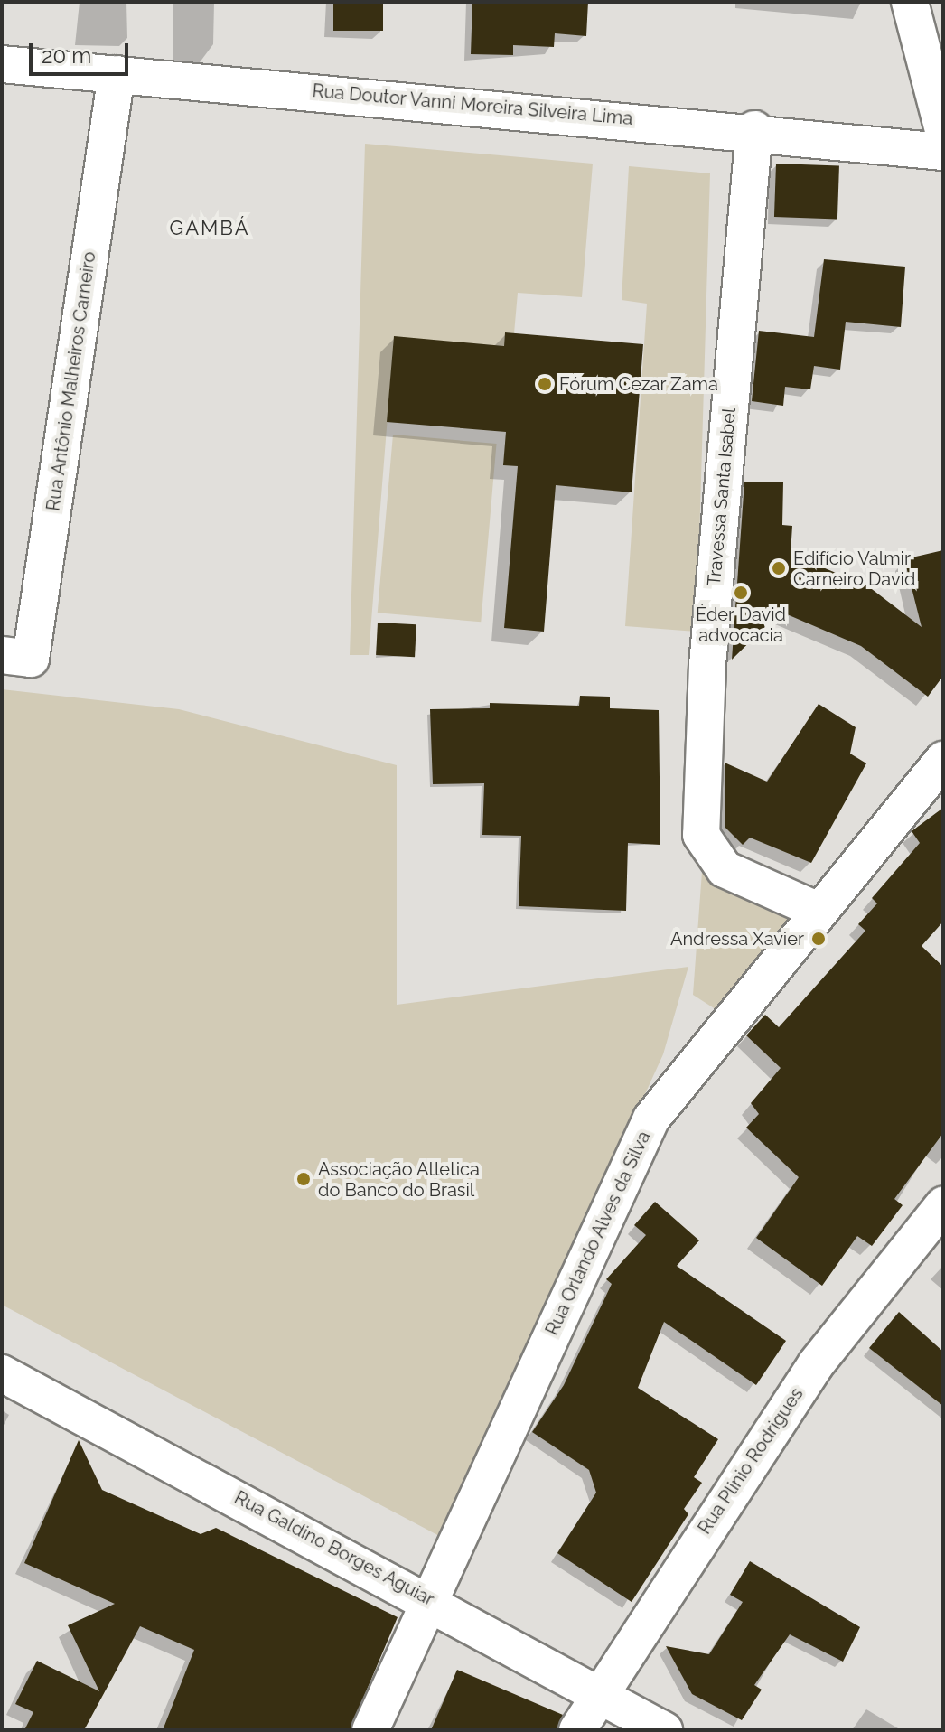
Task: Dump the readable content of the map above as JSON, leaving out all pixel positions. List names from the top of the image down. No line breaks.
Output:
{"streets":{"street":["Rua Doutor Vanni Moreira Silveira Lima","Rua Antônio Malheiros Carneiro","Travessa Santa Isabel","Rua Orlando Alves da Silva","Rua Plinio Rodrigues","Rua Galdino Borges Aguiar"]},"crossings":[["Rua Doutor Vanni Moreira Silveira Lima","Rua Antônio Malheiros Carneiro"],["Rua Doutor Vanni Moreira Silveira Lima","Travessa Santa Isabel"],["Travessa Santa Isabel","Rua Orlando Alves da Silva"],["Rua Orlando Alves da Silva","Rua Galdino Borges Aguiar"],["Rua Plinio Rodrigues","Rua Galdino Borges Aguiar"]],"districts":["GAMBÁ"],"places":["Fórum Cezar Zama","Edifício Valmir Carneiro David","Éder David advocacia","Andressa Xavier","Associação Atletica do Banco do Brasil"],"scale_bar":"20 m"}
